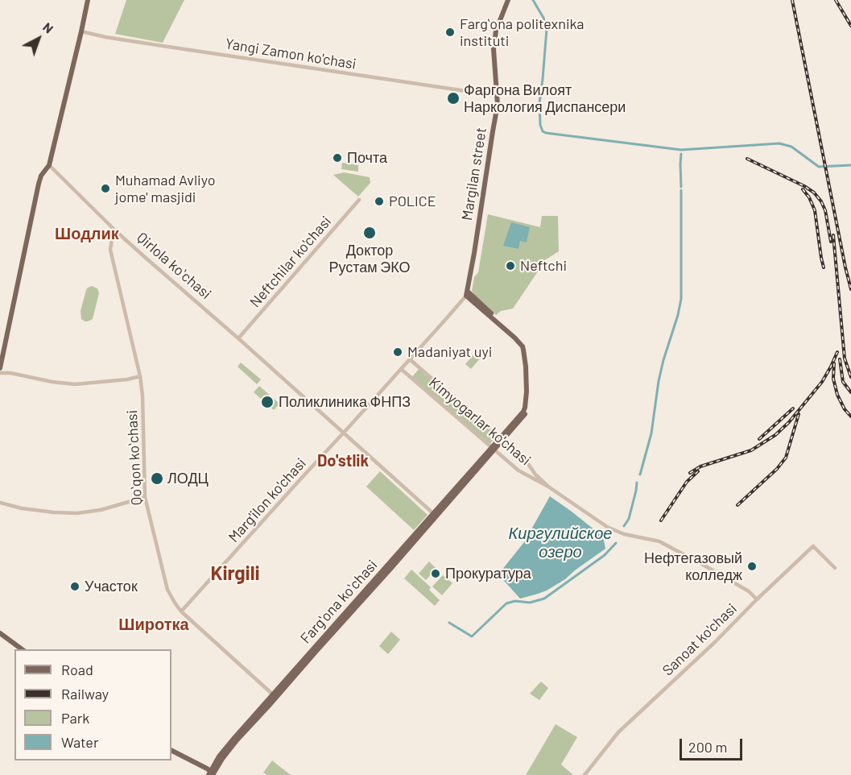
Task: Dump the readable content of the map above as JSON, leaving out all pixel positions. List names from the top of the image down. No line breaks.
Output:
{"streets":{"main road":["Margilan street","Fargʻona koʻchasi"],"street":["Yangi Zamon ko'chasi","Neftchilar ko'chasi","Qirlola koʻchasi","Kimyogarlar ko'chasi","Qoʻqon koʻchasi","Marg'ilon ko'chasi","Sanoat ko'chasi"]},"crossings":[["Yangi Zamon ko'chasi","Margilan street"],["Margilan street","Marg'ilon ko'chasi"],["Margilan street","Fargʻona koʻchasi"],["Neftchilar ko'chasi","Qirlola koʻchasi"],["Qirlola koʻchasi","Qoʻqon koʻchasi"],["Qirlola koʻchasi","Marg'ilon ko'chasi"],["Qirlola koʻchasi","Fargʻona koʻchasi"],["Kimyogarlar ko'chasi","Marg'ilon ko'chasi"],["Kimyogarlar ko'chasi","Fargʻona koʻchasi"],["Kimyogarlar ko'chasi","Sanoat ko'chasi"],["Qoʻqon koʻchasi","Marg'ilon ko'chasi"],["Qoʻqon koʻchasi","Fargʻona koʻchasi"],["Marg'ilon ko'chasi","Fargʻona koʻchasi"]],"districts":["Шодлик","Do'stlik","Kirgili","Широтка"],"water":["Киргулийское озеро"],"places":["Fargʻona politexnika instituti","Фаргона Вилоят Наркология Диспансери","Почта","Muhamad Avliyo jome' masjidi","POLICE","Доктор Рустам ЭКО","Neftchi","Madaniyat uyi","Поликлиника ФНПЗ","ЛОДЦ","Нефтегазовый колледж","Прокуратура","Участок"],"legend":["Road","Railway","Park","Water"],"scale_bar":"200 m","north":"top right"}
